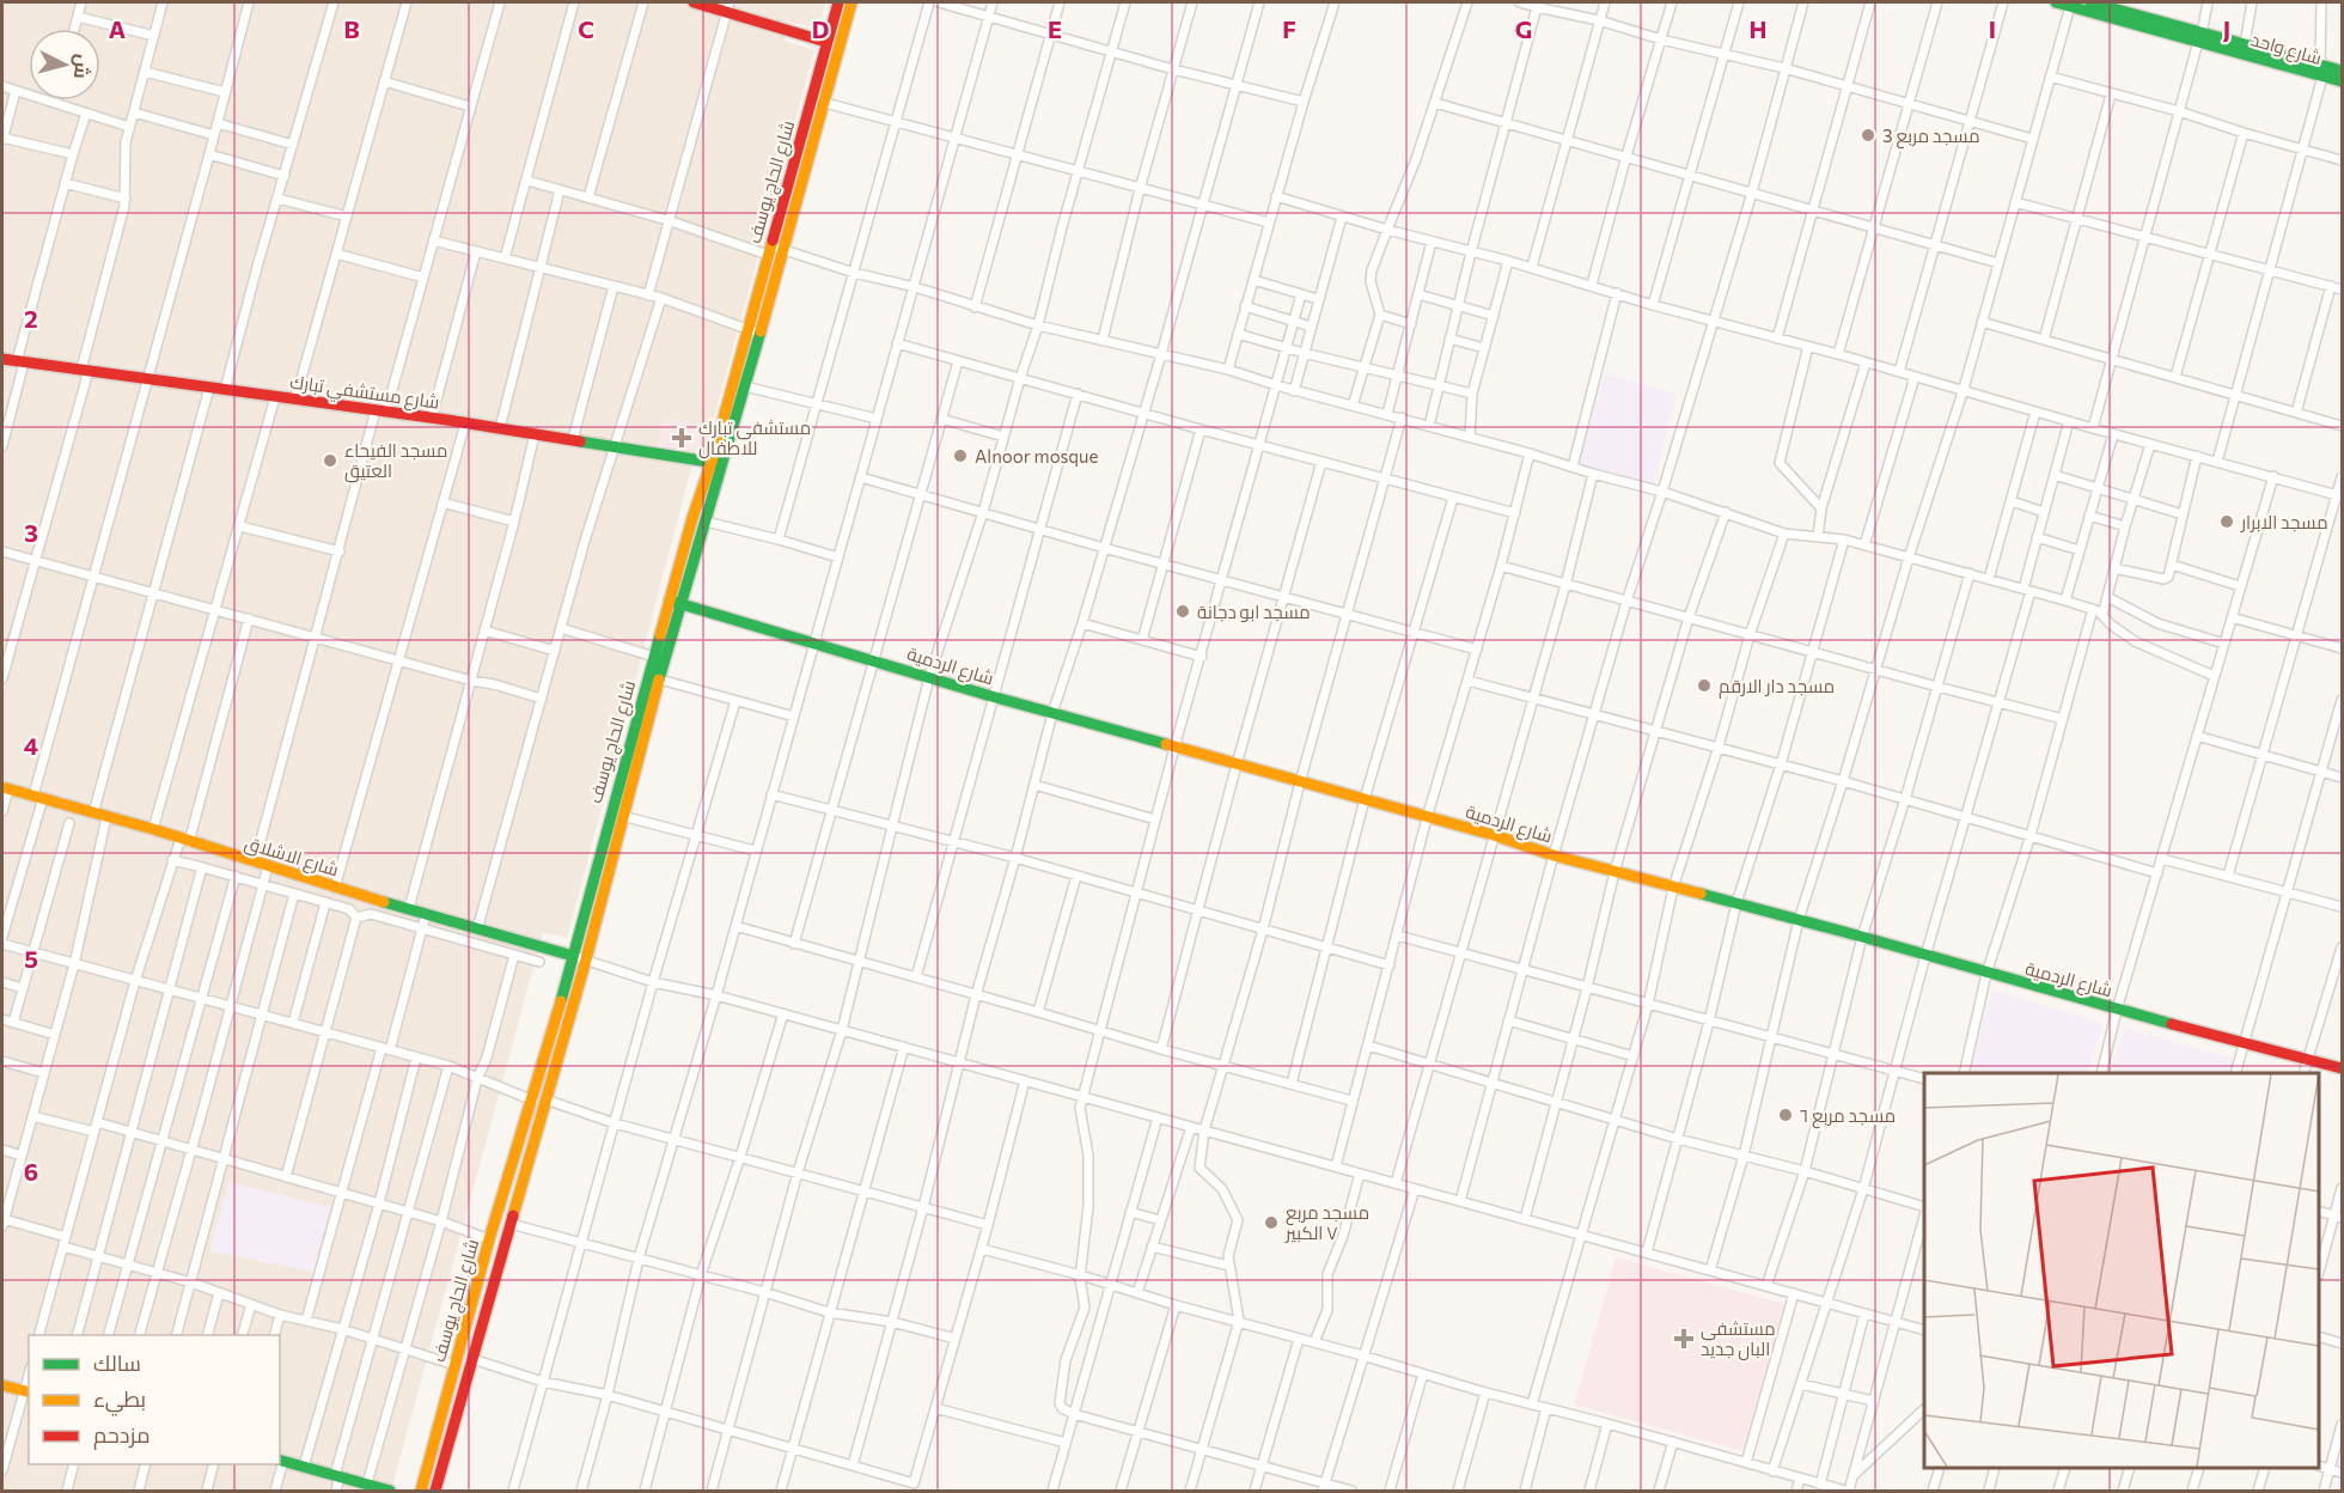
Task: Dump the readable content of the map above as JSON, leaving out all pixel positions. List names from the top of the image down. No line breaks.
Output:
{"streets":{"street":["شارع واحد","شارع الحاج يوسف","شارع مستشفي تبارك","شارع الردمية","شارع الاشلاق"]},"crossings":[["شارع الحاج يوسف","شارع مستشفي تبارك"],["شارع الحاج يوسف","شارع الردمية"],["شارع الحاج يوسف","شارع الاشلاق"]],"places":{"other":["مسجد مربع 3","Alnoor mosque","مسجد الفيحاء العتيق","مسجد الابرار","مسجد ابو دجانة","مسجد دار الارقم","مسجد مربع ٦","مسجد مربع ٧ الكبير"],"health":["مستشفى تبارك للاطفال","مستشفى البان جديد"]},"legend":["سالك","بطيء","مزدحم"],"north":"right","grid":{"columns":["A","B","C","D","E","F","G","H","I","J"],"rows":["2","3","4","5","6"]}}
